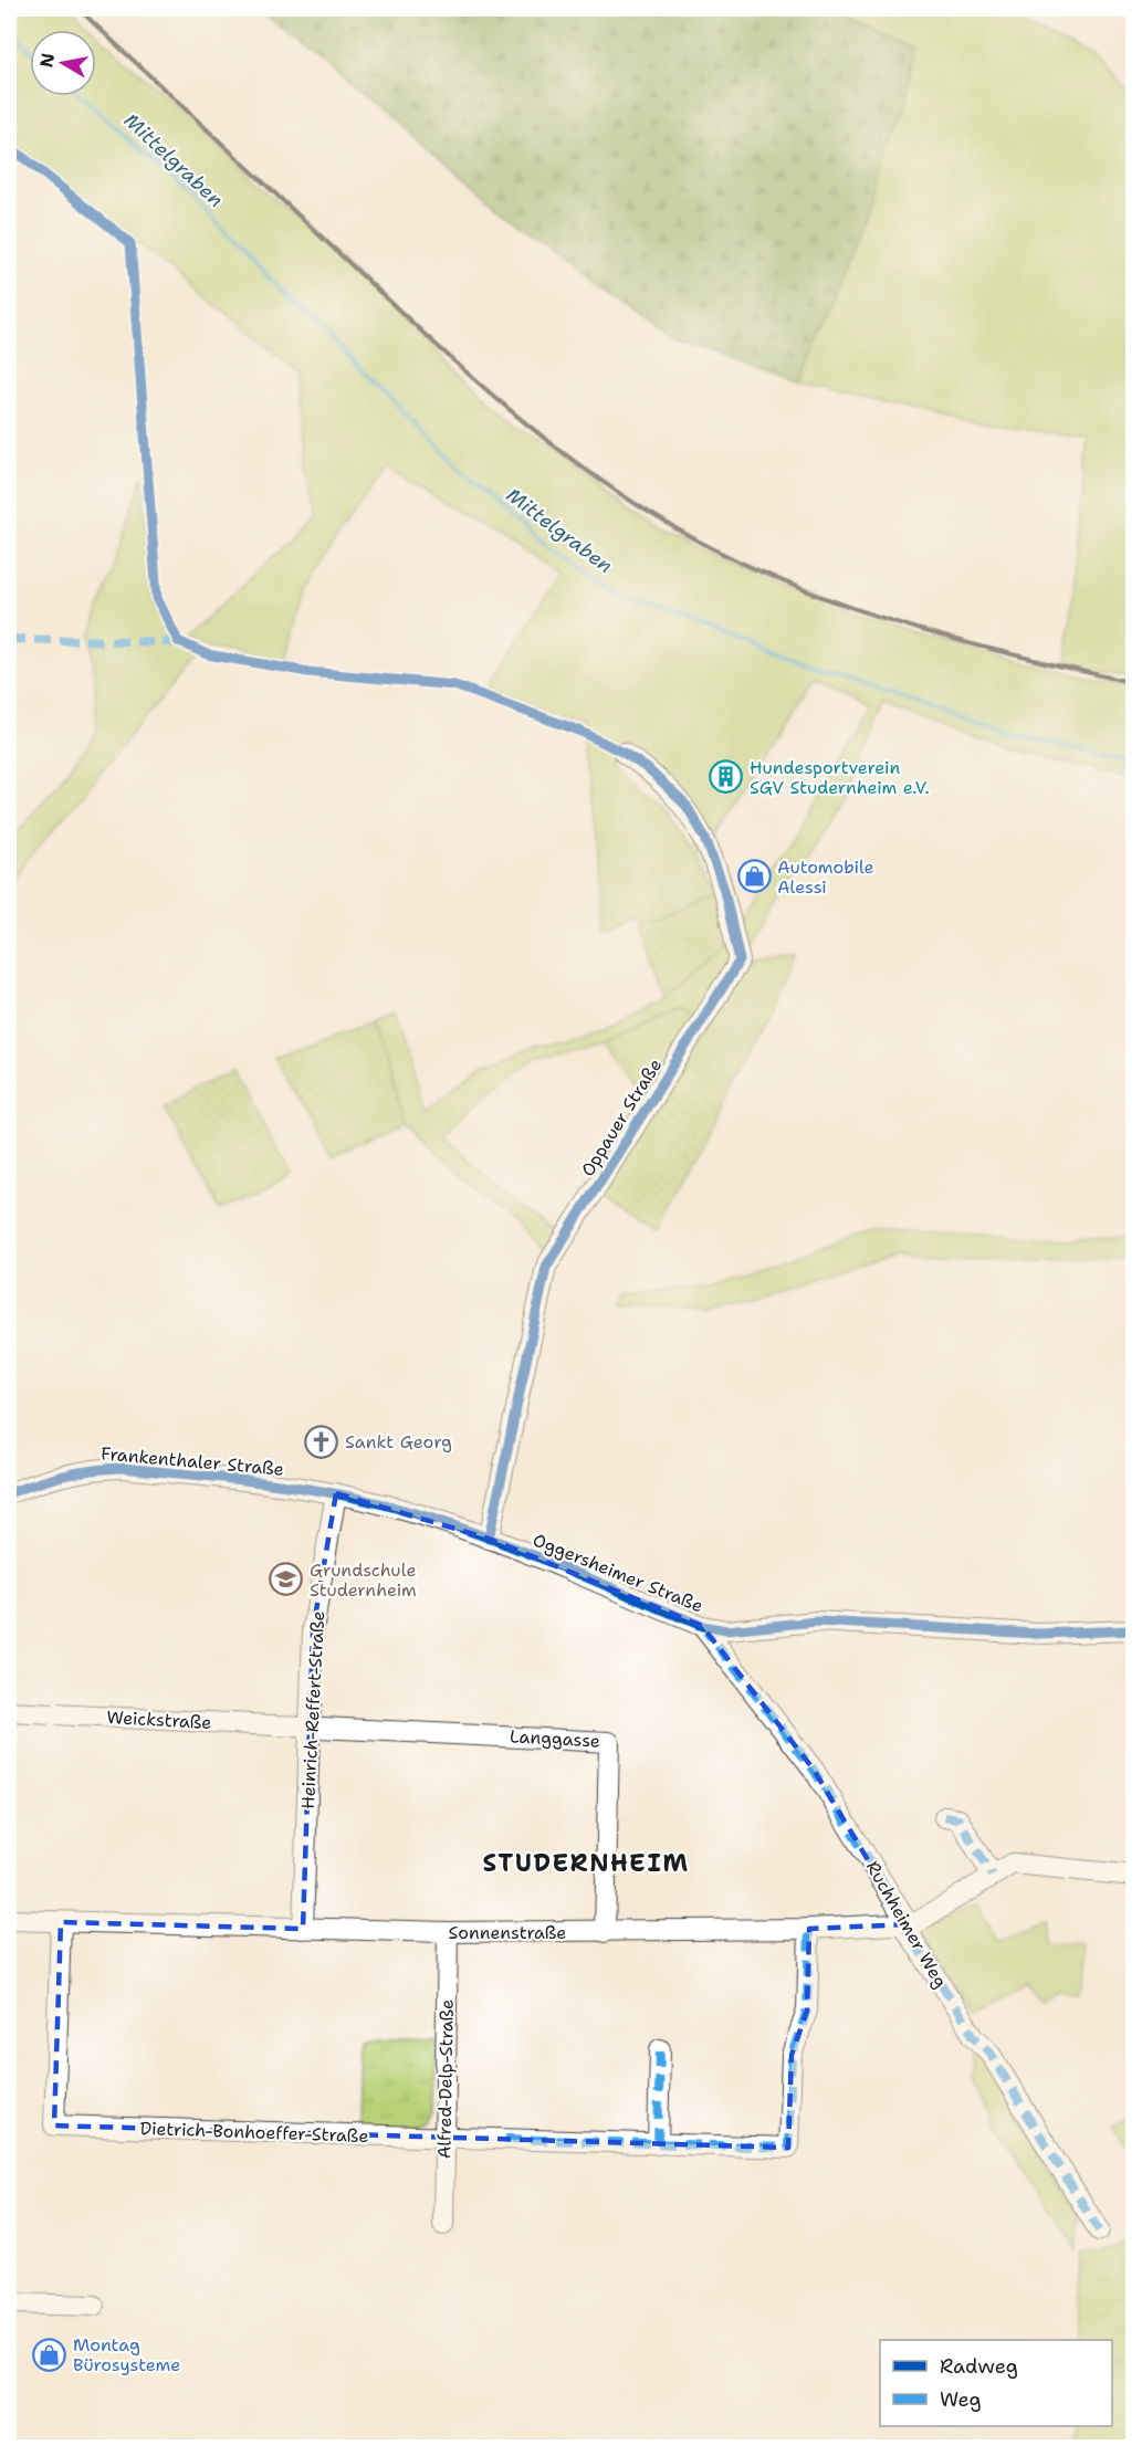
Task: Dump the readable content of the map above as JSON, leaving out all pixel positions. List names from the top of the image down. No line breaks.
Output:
{"streets":{"street":["Oppauer Straße","Frankenthaler Straße","Oggersheimer Straße","Heinrich-Reffert-Straße","Weickstraße","Langgasse","Ruchheimer Weg","Sonnenstraße","Alfred-Delp-Straße","Dietrich-Bonhoeffer-Straße"]},"crossings":[["Oppauer Straße","Oggersheimer Straße"],["Frankenthaler Straße","Oggersheimer Straße"],["Frankenthaler Straße","Heinrich-Reffert-Straße"],["Oggersheimer Straße","Heinrich-Reffert-Straße"],["Oggersheimer Straße","Ruchheimer Weg"],["Heinrich-Reffert-Straße","Weickstraße"],["Heinrich-Reffert-Straße","Langgasse"],["Heinrich-Reffert-Straße","Sonnenstraße"],["Weickstraße","Langgasse"],["Langgasse","Sonnenstraße"],["Ruchheimer Weg","Sonnenstraße"],["Sonnenstraße","Alfred-Delp-Straße"],["Sonnenstraße","Dietrich-Bonhoeffer-Straße"],["Alfred-Delp-Straße","Dietrich-Bonhoeffer-Straße"]],"districts":["STUDERNHEIM"],"water":["Mittelgraben"],"places":{"building":["Hundesportverein SGV Studernheim e.V."],"shop":["Automobile Alessi","Montag Bürosysteme"],"church":["Sankt Georg"],"school or university":["Grundschule Studernheim"]},"legend":["Radweg","Weg"],"north":"left"}
